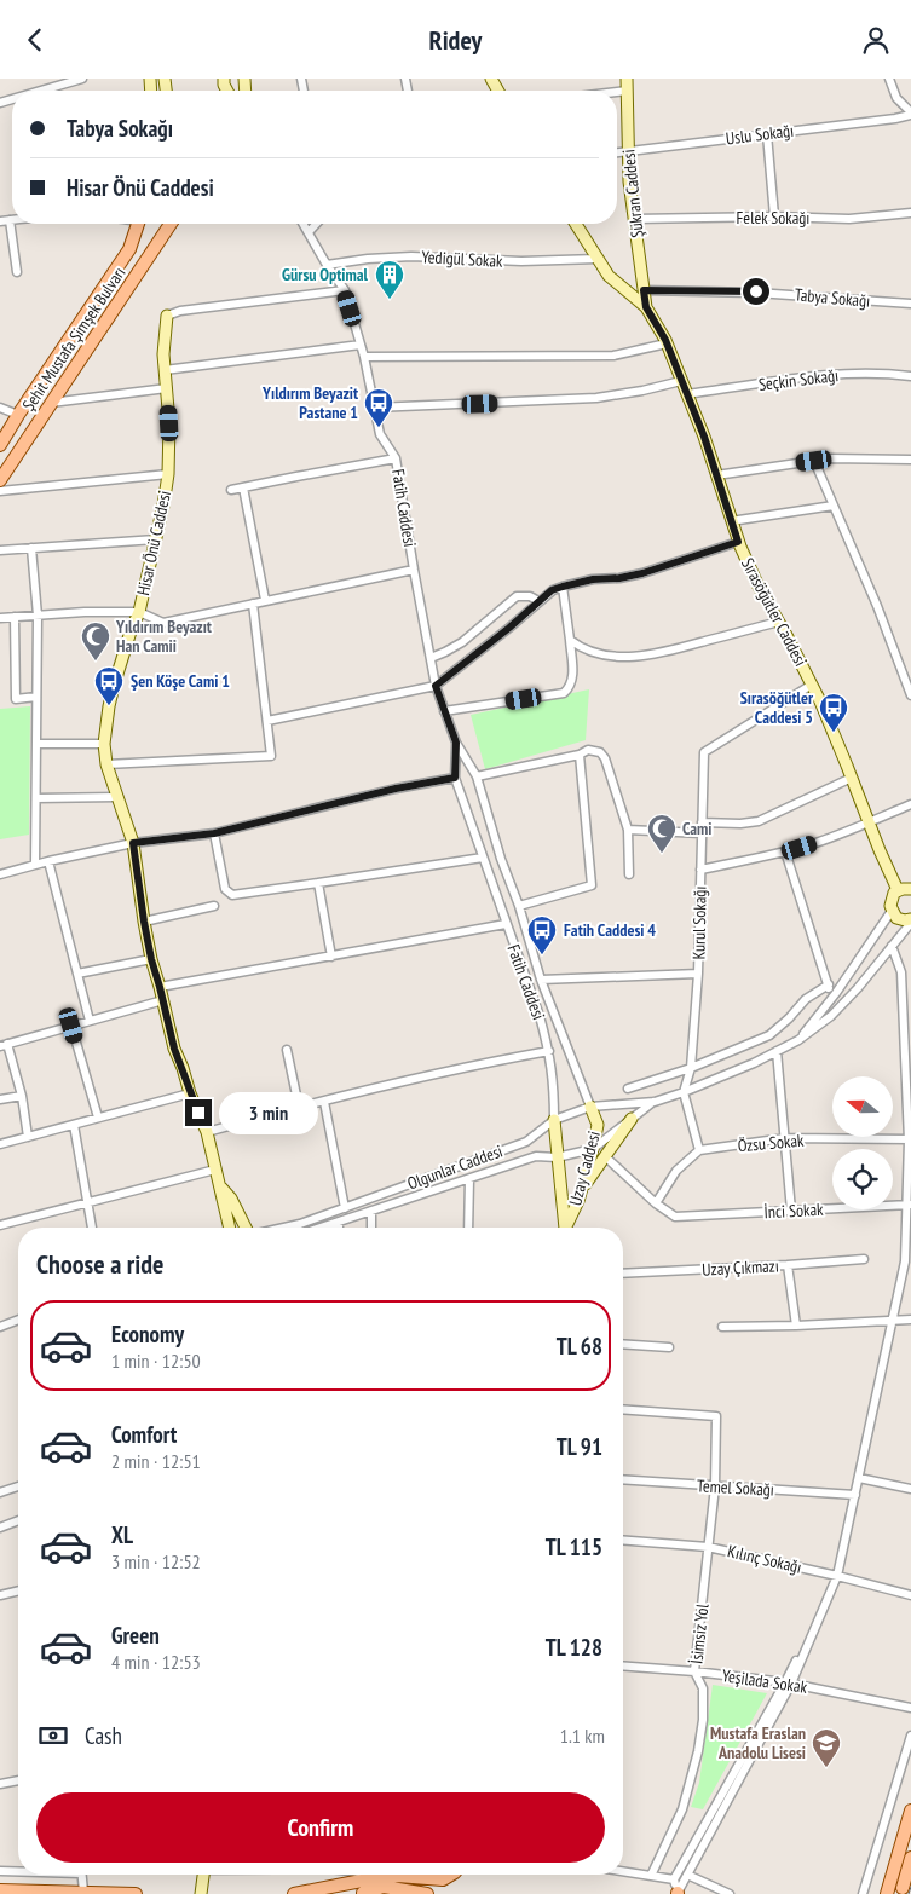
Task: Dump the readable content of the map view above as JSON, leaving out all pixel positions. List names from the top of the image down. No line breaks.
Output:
{"streets":{"main road":["Şükran Caddesi","Şehit Mustafa Şimşek Bulvarı","Hisar Önü Caddesi","Sırasöğütler Caddesi","Uzay Caddesi"],"street":["Uslu Sokağı","Felek Sokağı","Yedigül Sokak","Tabya Sokağı","Seçkin Sokağı","Fatih Caddesi","Kurul Sokağı","Özsu Sokak","Olgunlar Caddesi","İnci Sokak","Uzay Çıkmazı","Temel Sokağı","Kılınç Sokağı","İsimsiz Yol","Yeşilada Sokak"]},"crossings":[["Uslu Sokağı","Şükran Caddesi"],["Şükran Caddesi","Felek Sokağı"],["Şükran Caddesi","Tabya Sokağı"],["Şükran Caddesi","Sırasöğütler Caddesi"],["Yedigül Sokak","Fatih Caddesi"],["Yedigül Sokak","Sırasöğütler Caddesi"],["Seçkin Sokağı","Sırasöğütler Caddesi"],["Fatih Caddesi","Olgunlar Caddesi"],["Fatih Caddesi","Uzay Caddesi"],["Sırasöğütler Caddesi","Kurul Sokağı"],["Kurul Sokağı","Olgunlar Caddesi"],["Olgunlar Caddesi","Uzay Caddesi"],["Temel Sokağı","İsimsiz Yol"],["Kılınç Sokağı","İsimsiz Yol"],["İsimsiz Yol","Yeşilada Sokak"]],"places":{"building":["Gürsu Optimal"],"bus stop":["Yıldırım Beyazit Pastane 1","Şen Köşe Cami 1","Sırasöğütler Caddesi 5","Fatih Caddesi 4"],"mosque":["Yıldırım Beyazıt Han Camii","Cami"],"school or university":["Mustafa Eraslan Anadolu Lisesi"]},"north":"left","page":{"header":"Ridey","banner":["Tabya Sokağı","Hisar Önü Caddesi"],"bubble":"3 min","heading":"Choose a ride","list":[{"name":"Economy","note":"1 min · 12:50","value":"TL 68"},{"name":"Comfort","note":"2 min · 12:51","value":"TL 91"},{"name":"XL","note":"3 min · 12:52","value":"TL 115"},{"name":"Green","note":"4 min · 12:53","value":"TL 128"}],"pay":["Cash","1.1 km"],"buttons":"Confirm"}}
